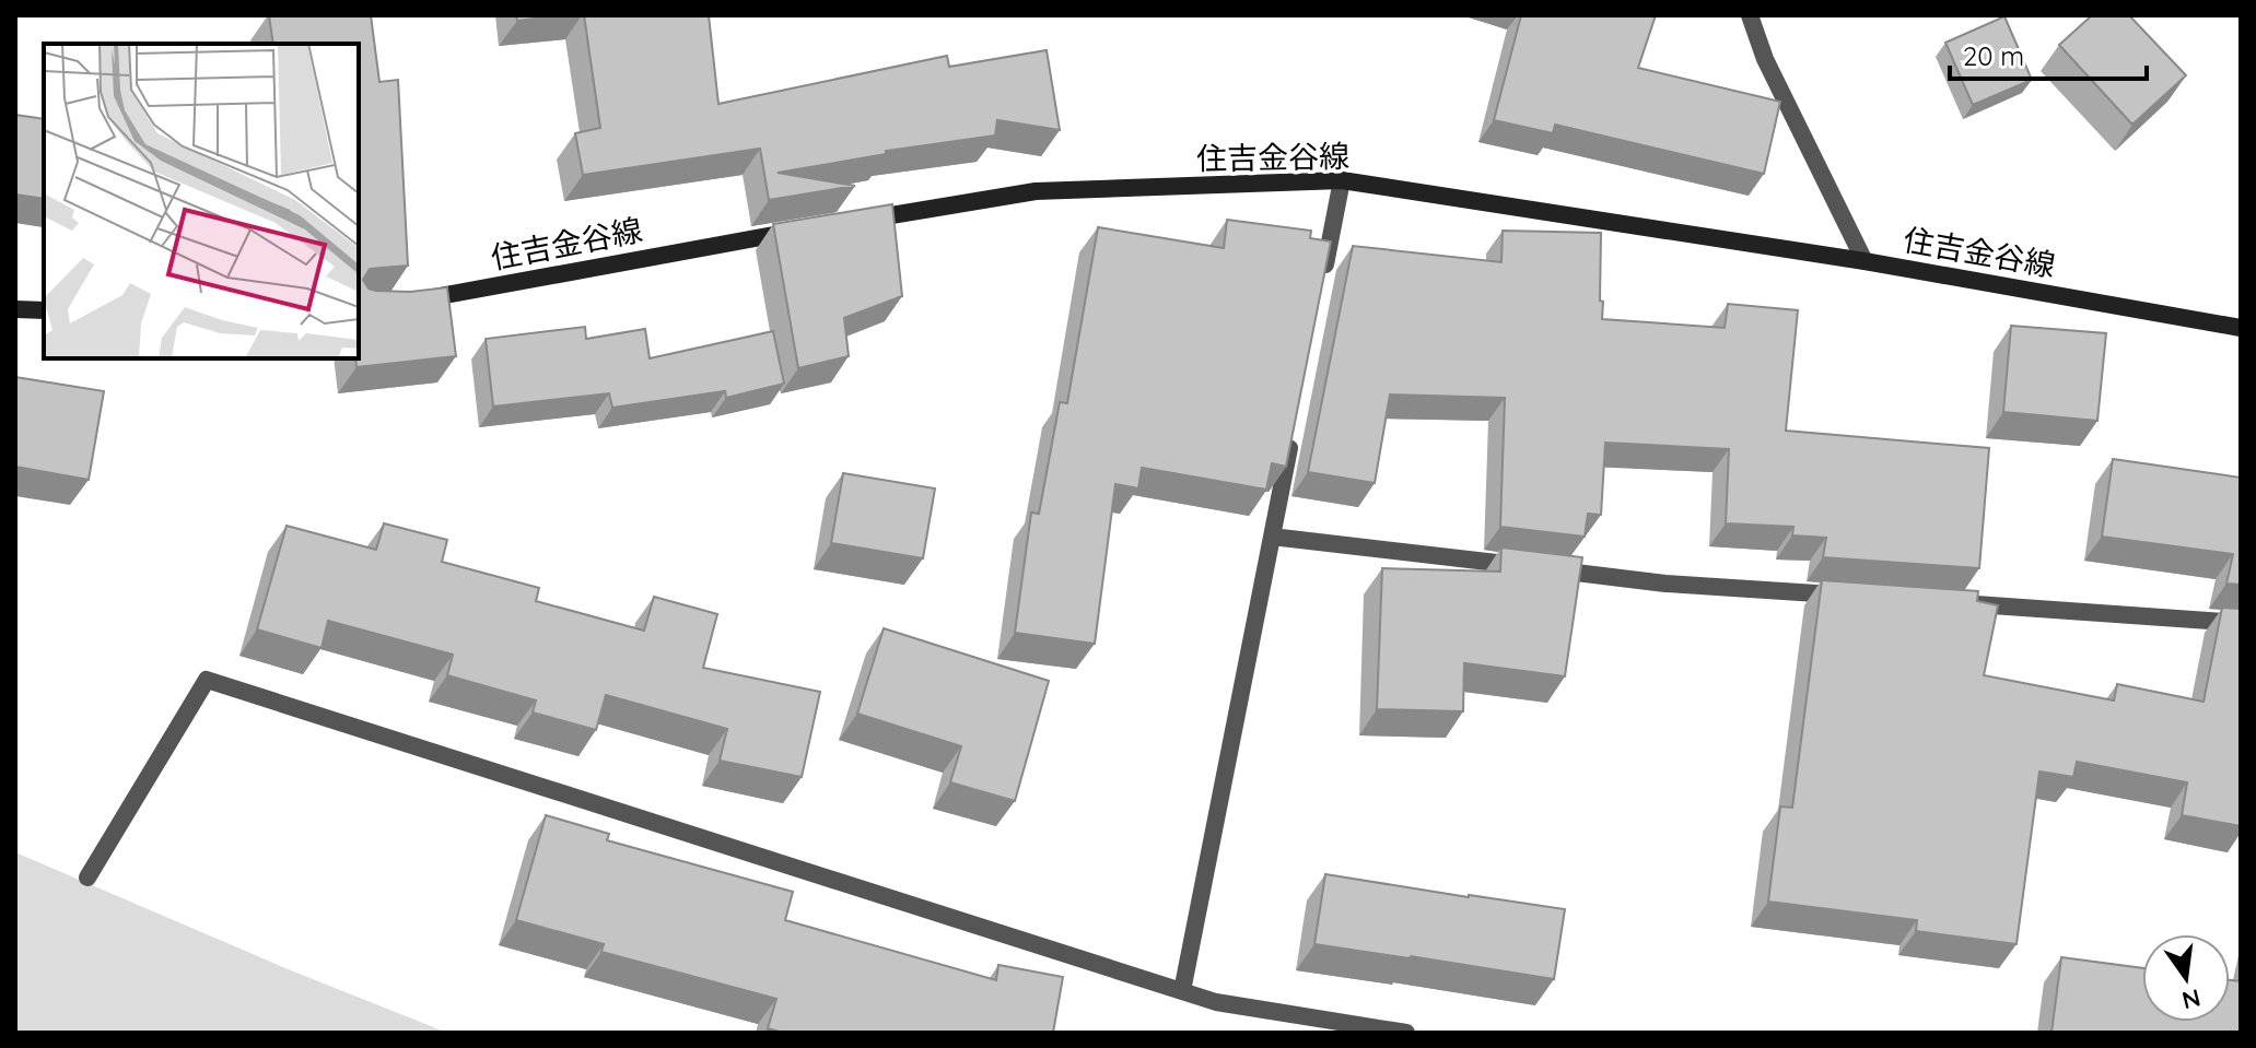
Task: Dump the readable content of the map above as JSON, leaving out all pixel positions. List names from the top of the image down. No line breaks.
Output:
{"streets":{"main road":["住吉金谷線"]},"scale_bar":"20 m","north":"bottom"}
